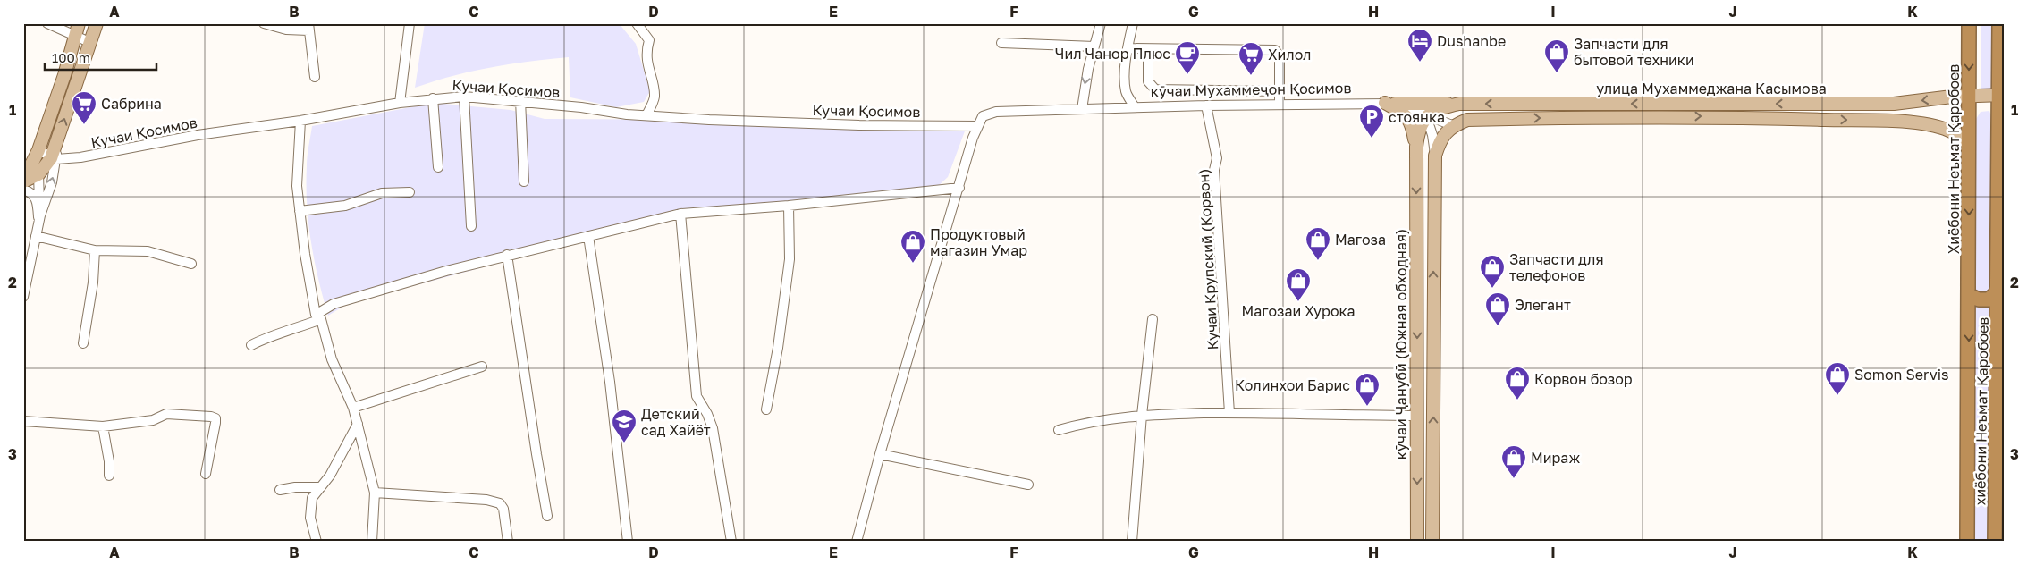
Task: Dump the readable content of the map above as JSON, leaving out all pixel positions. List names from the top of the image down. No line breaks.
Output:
{"streets":{"highway":["Хиёбони Неъмат Қаробоев","хиёбони Неъмат Қаробоев"],"main road":["улица Мухаммеджана Касымова","кӯчаи Ҷанубӣ (Южная обходная)"],"street":["Кучаи Қосимов","кӯчаи Мухаммеҷон Қосимов","Кучаи Крупский (Корвон)"]},"crossings":[["улица Мухаммеджана Касымова","кӯчаи Мухаммеҷон Қосимов"],["улица Мухаммеджана Касымова","Хиёбони Неъмат Қаробоев"],["кӯчаи Мухаммеҷон Қосимов","Кучаи Крупский (Корвон)"],["Хиёбони Неъмат Қаробоев","хиёбони Неъмат Қаробоев"]],"places":{"hotel":["Dushanbe"],"shop":["Запчасти для бытовой техники","Магоза","Продуктовый магазин Умар","Запчасти для телефонов","Магозаи Хурока","Элегант","Somon Servis","Корвон бозор","Колинхои Барис","Мираж"],"cafe":["Чил Чанор Плюс"],"supermarket":["Хилол","Сабрина"],"parking":["стоянка"],"school or university":["Детский сад Хайёт"]},"scale_bar":"100 m","grid":{"columns":["A","B","C","D","E","F","G","H","I","J","K"],"rows":["1","2","3"]}}
